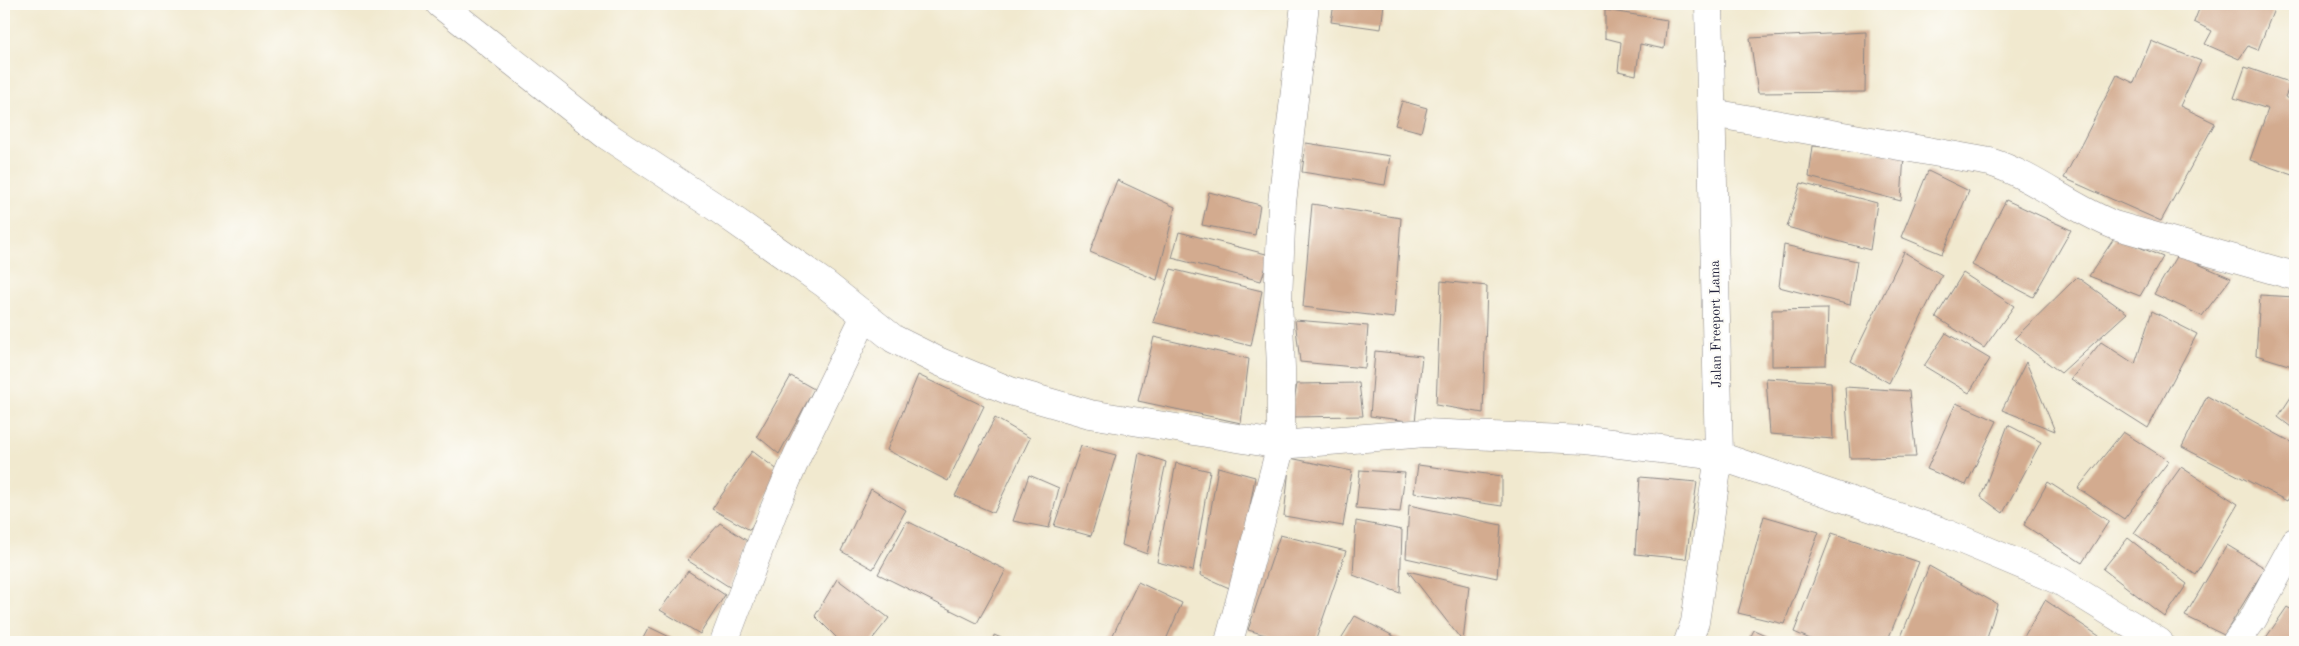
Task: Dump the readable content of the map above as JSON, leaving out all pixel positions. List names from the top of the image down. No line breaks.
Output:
{"streets":{"street":["Jalan Freeport Lama"]}}
